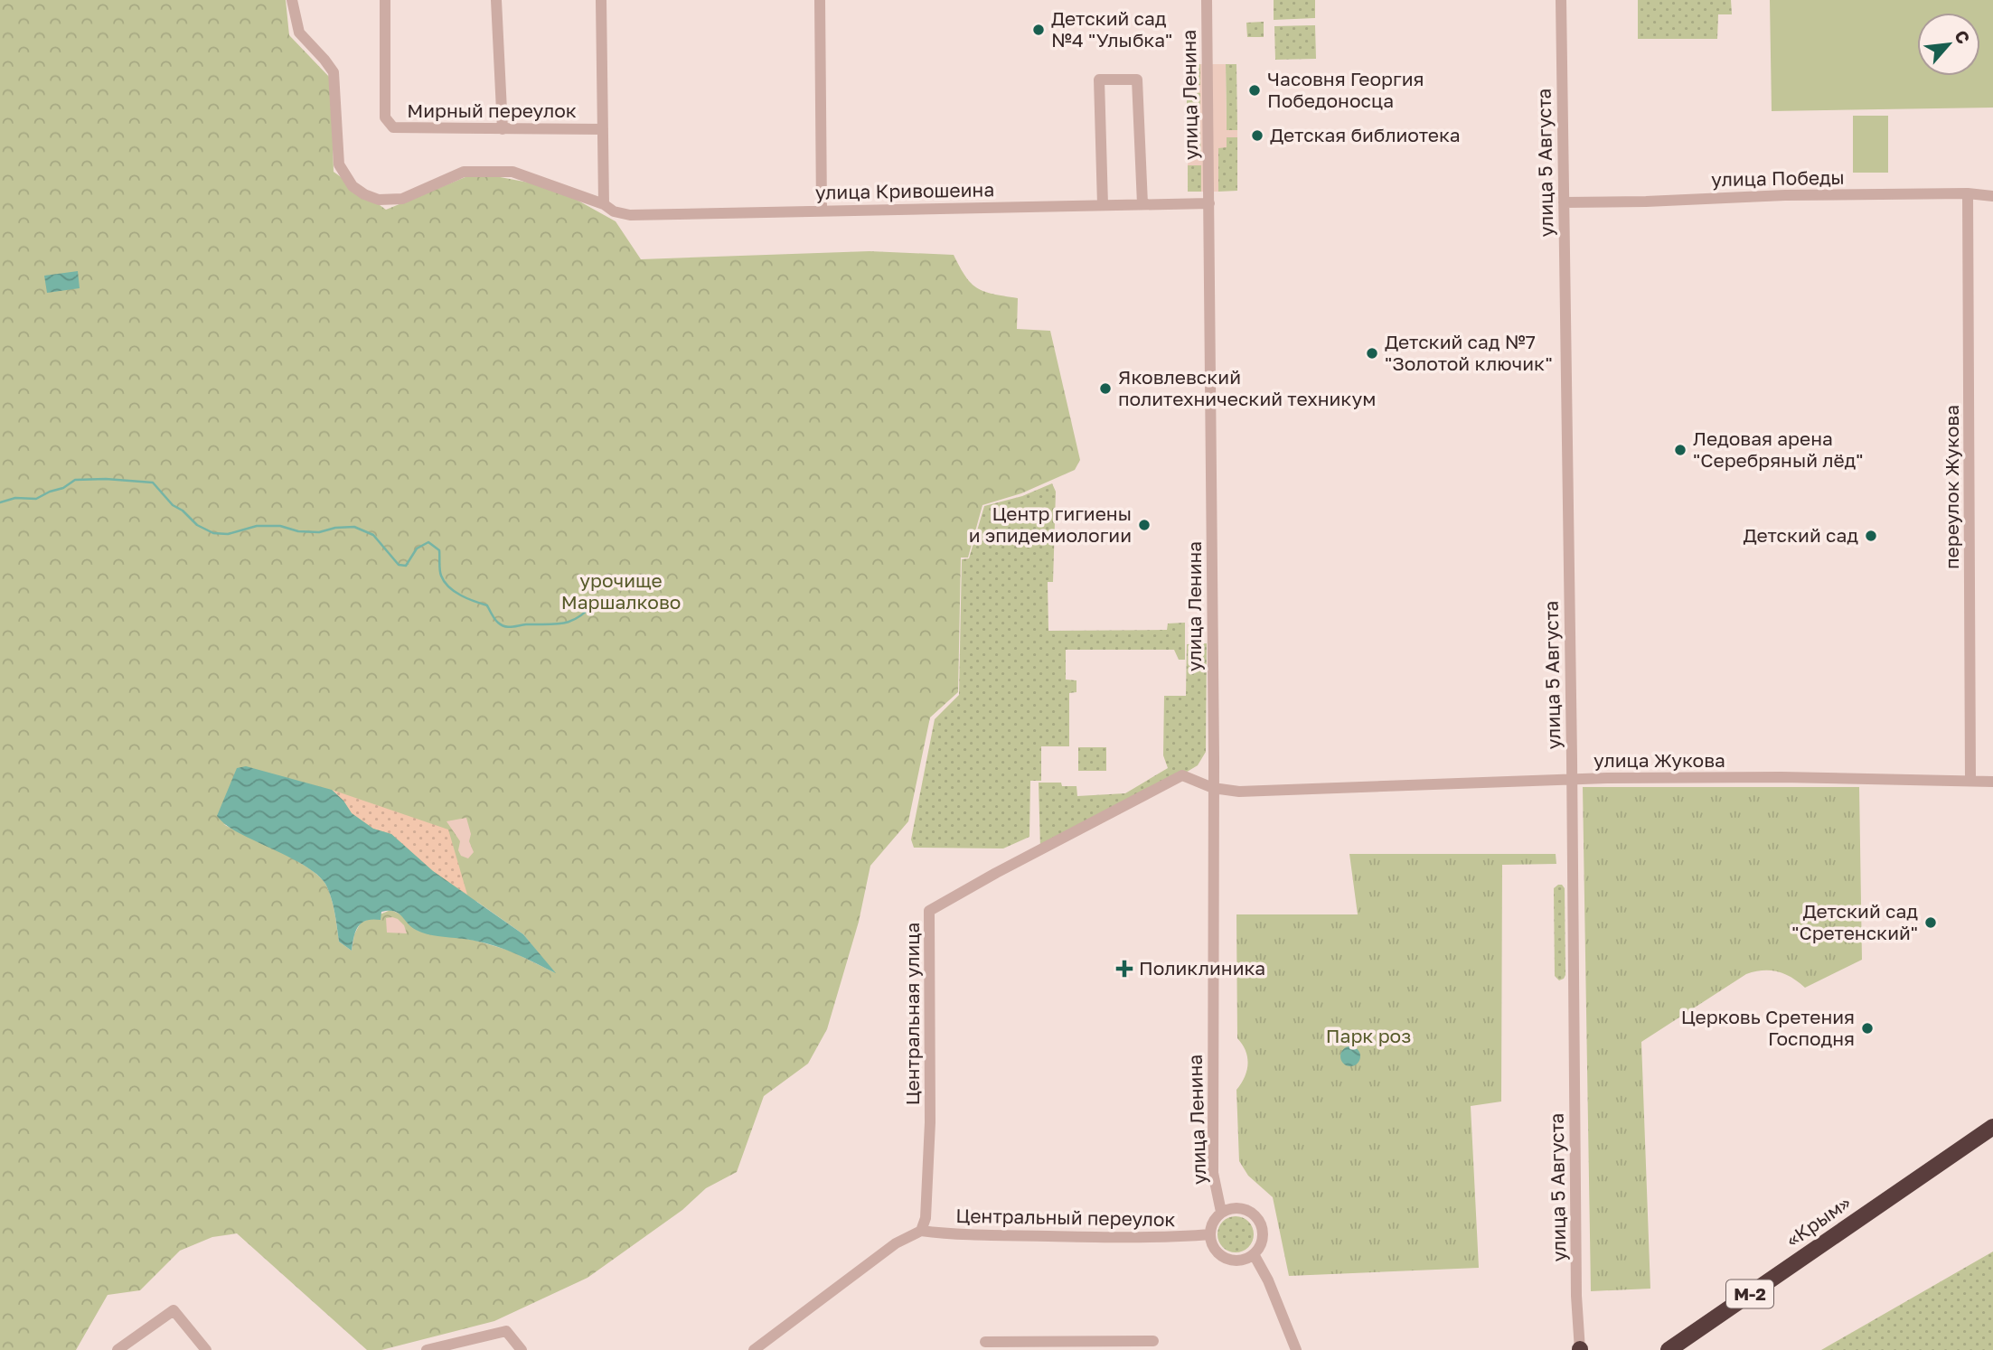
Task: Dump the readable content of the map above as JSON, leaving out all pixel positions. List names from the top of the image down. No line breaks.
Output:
{"streets":{"highway":["«Крым»","М-2"],"street":["улица Ленина","Мирный переулок","улица 5 Августа","улица Победы","улица Кривошеина","переулок Жукова","улица Жукова","Центральная улица","Центральный переулок"]},"crossings":[["улица Ленина","улица Кривошеина"],["улица Ленина","улица Жукова"],["улица Ленина","Центральная улица"],["улица Ленина","Центральный переулок"],["улица 5 Августа","улица Победы"],["улица 5 Августа","улица Жукова"],["улица Победы","переулок Жукова"],["переулок Жукова","улица Жукова"],["улица Жукова","Центральная улица"],["Центральная улица","Центральный переулок"]],"parks":["урочище Маршалково","Парк роз"],"places":{"other":["Детский сад №4 \"Улыбка\"","Часовня Георгия Победоносца","Детская библиотека","Детский сад №7 \"Золотой ключик\"","Яковлевский политехнический техникум","Ледовая арена \"Серебряный лёд\"","Центр гигиены и эпидемиологии","Детский сад","Детский сад \"Сретенский\"","Церковь Сретения Господня"],"health":["Поликлиника"]},"north":"top right"}
